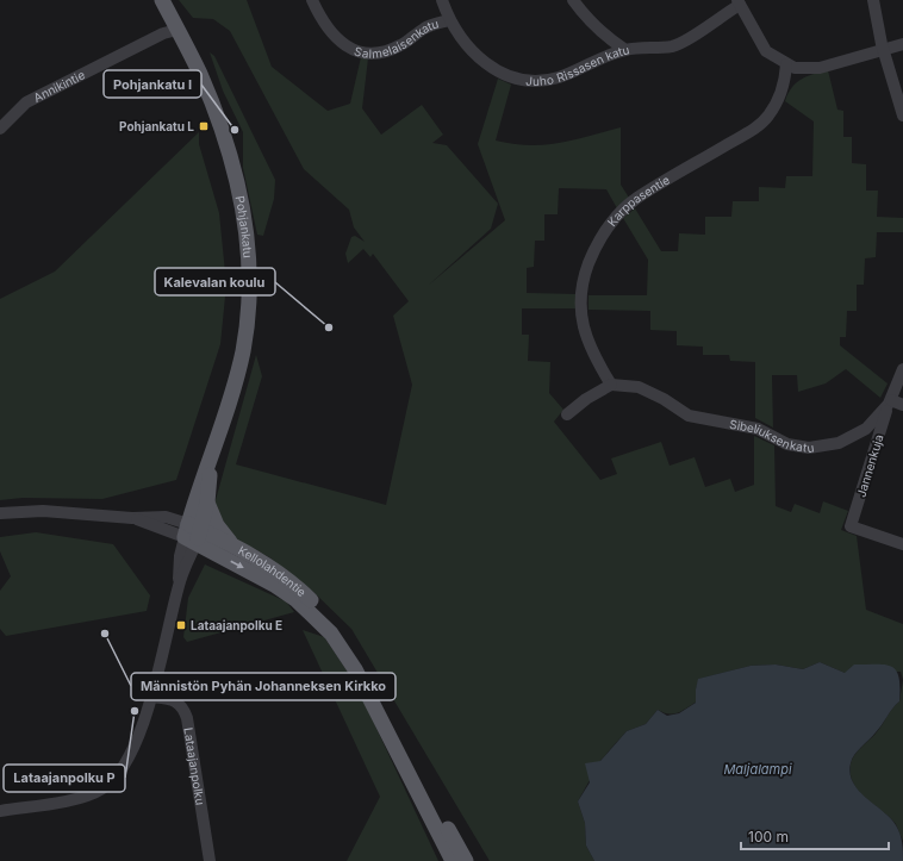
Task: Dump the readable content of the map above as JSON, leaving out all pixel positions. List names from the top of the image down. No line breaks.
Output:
{"streets":{"main road":["Pohjankatu","Kellolahdentie"],"street":["Salmelaisenkatu","Juho Rissasen katu","Annikintie","Karppasentie","Sibeliuksenkatu","Jannenkuja","Lataajanpolku"]},"crossings":[["Salmelaisenkatu","Juho Rissasen katu"],["Annikintie","Pohjankatu"],["Karppasentie","Sibeliuksenkatu"],["Pohjankatu","Kellolahdentie"],["Sibeliuksenkatu","Jannenkuja"]],"one_way":["Kellolahdentie"],"water":["Maljalampi"],"places":{"transit":["Pohjankatu L","Lataajanpolku E"],"other":["Pohjankatu I","Kalevalan koulu","Männistön Pyhän Johanneksen Kirkko","Lataajanpolku P"]},"scale_bar":"100 m"}
